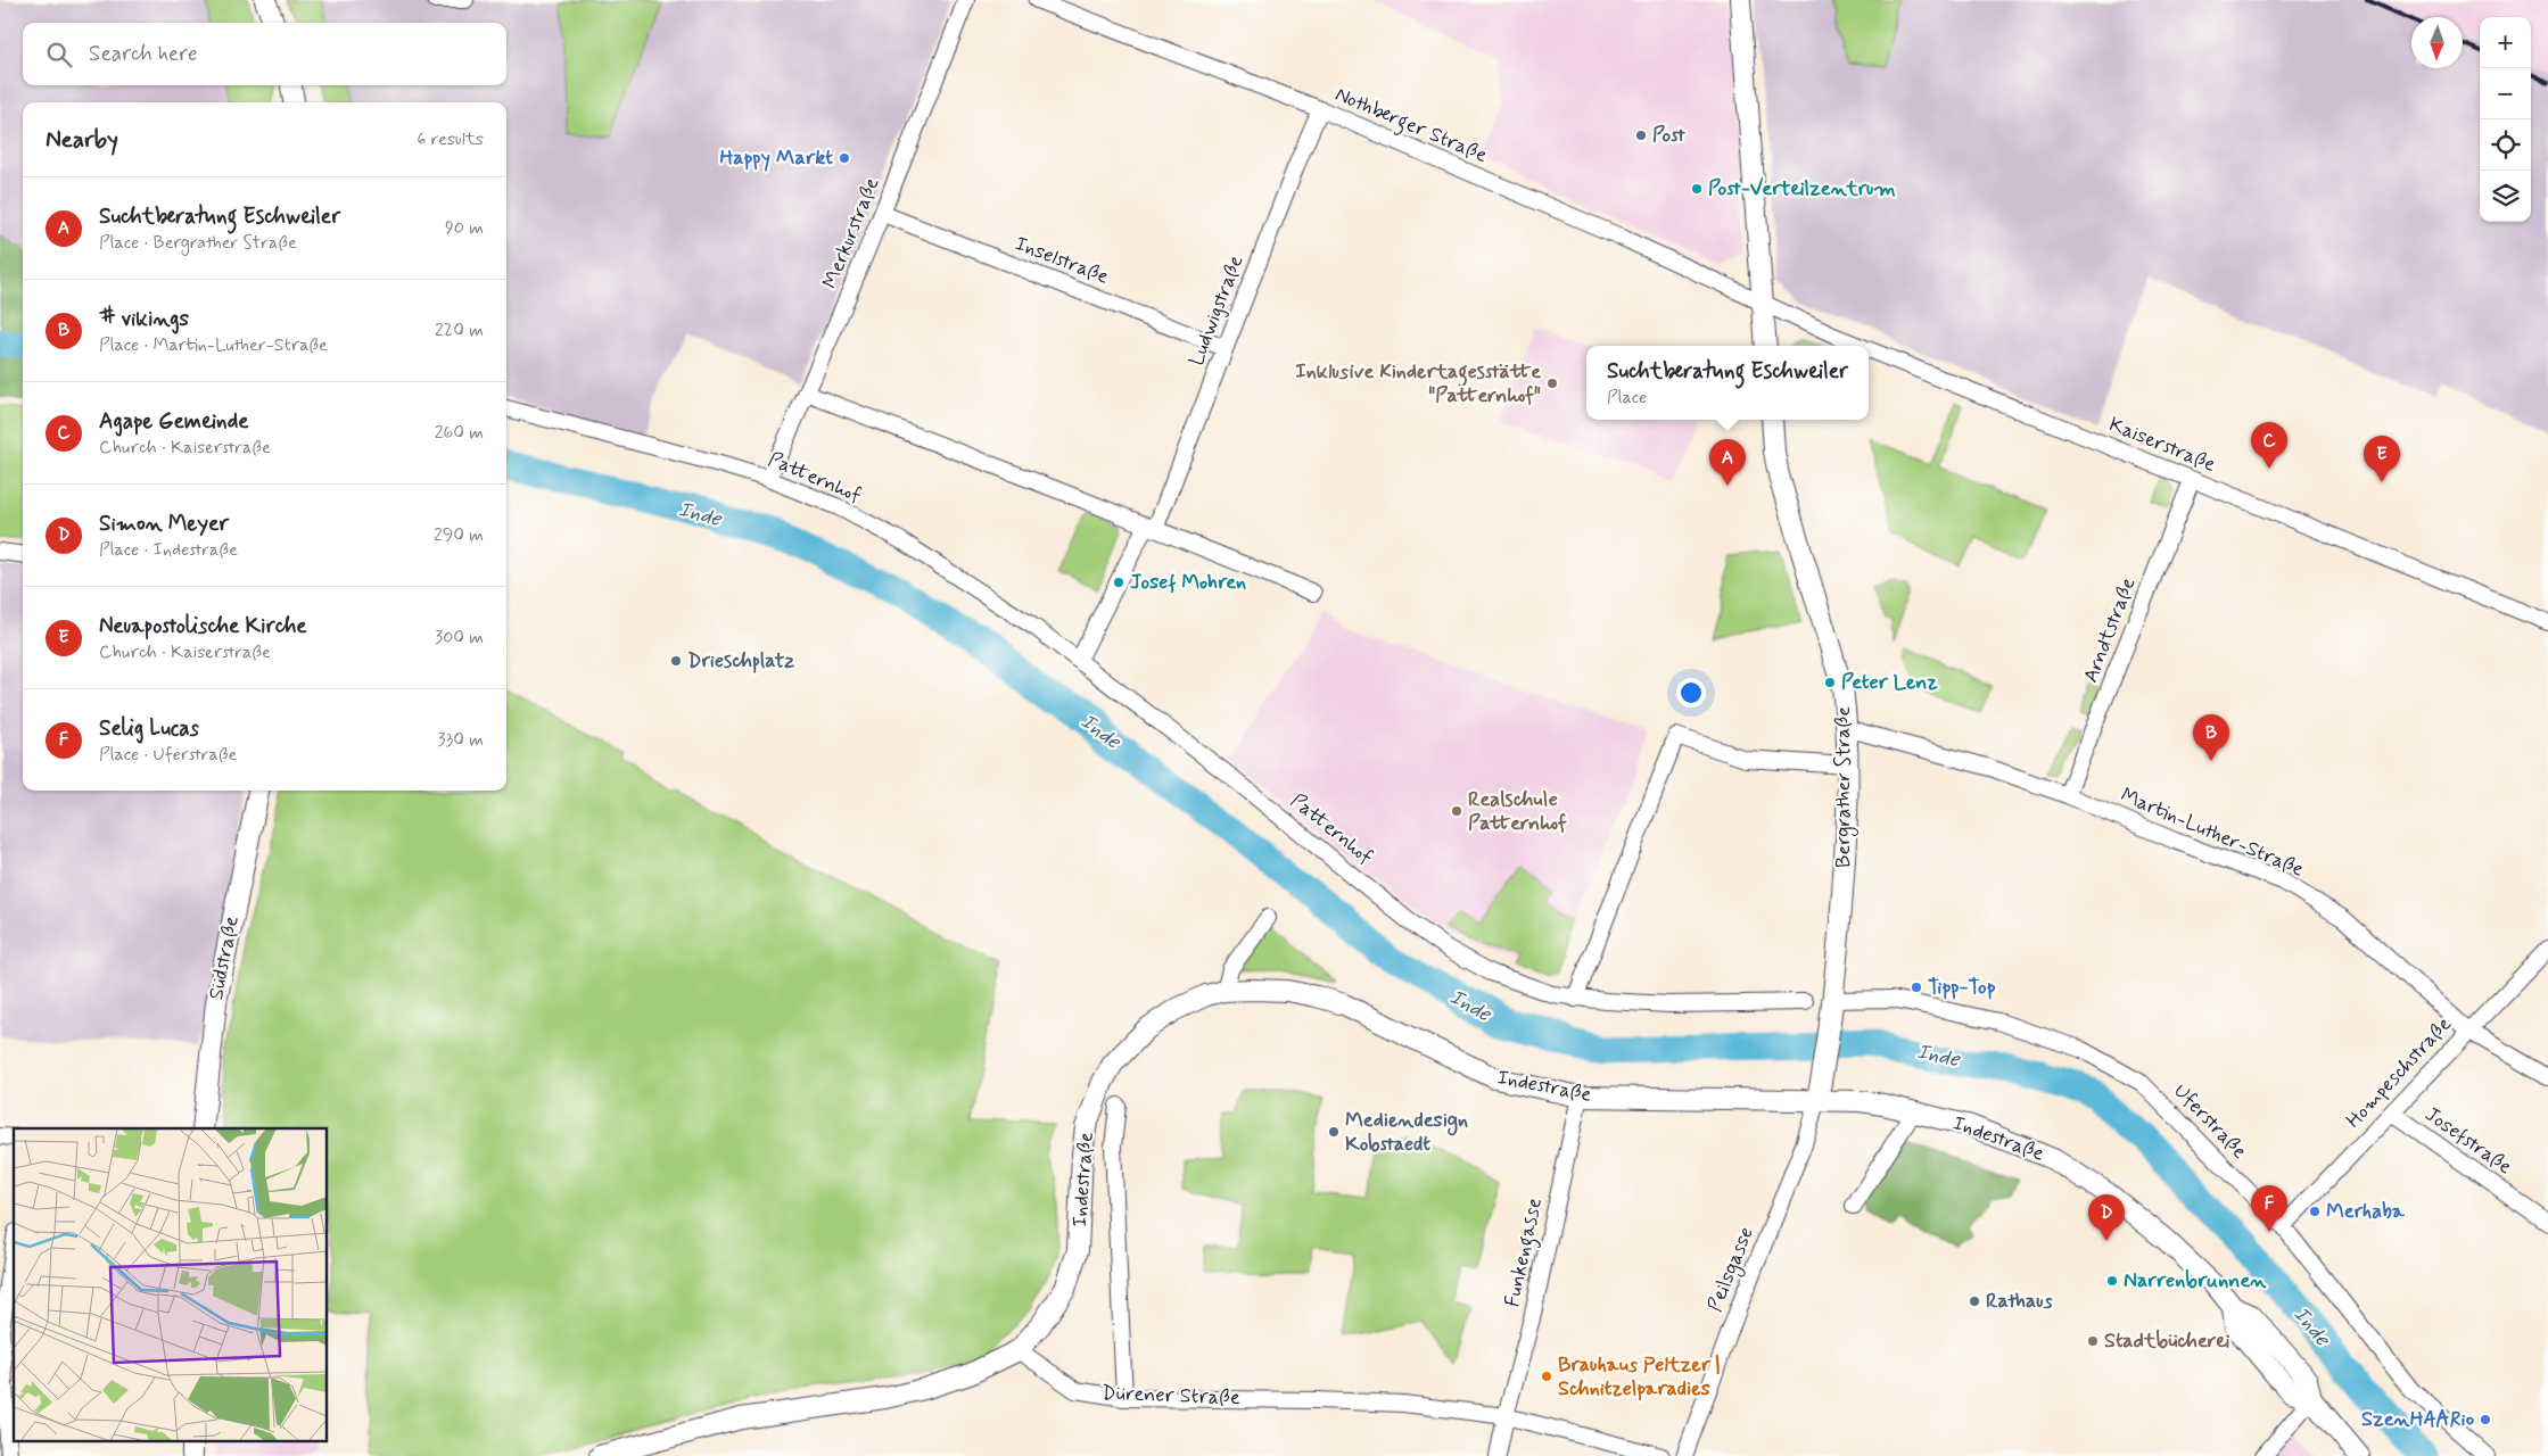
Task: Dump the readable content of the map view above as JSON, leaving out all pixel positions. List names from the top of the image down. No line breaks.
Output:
{"streets":{"main road":["Bergrather Straße","Südstraße","Indestraße"],"street":["Nothberger Straße","Merkurstraße","Inselstraße","Ludwigstraße","Kaiserstraße","Patternhof","Arndtstraße","Martin-Luther-Straße","Hompeschstraße","Uferstraße","Josefstraße","Funkengasse","Peilsgasse","Dürener Straße"]},"crossings":[["Nothberger Straße","Ludwigstraße"],["Nothberger Straße","Kaiserstraße"],["Merkurstraße","Inselstraße"],["Merkurstraße","Patternhof"],["Inselstraße","Ludwigstraße"],["Kaiserstraße","Arndtstraße"],["Arndtstraße","Martin-Luther-Straße"],["Bergrather Straße","Martin-Luther-Straße"],["Bergrather Straße","Indestraße"],["Bergrather Straße","Uferstraße"],["Bergrather Straße","Peilsgasse"],["Martin-Luther-Straße","Hompeschstraße"],["Hompeschstraße","Uferstraße"],["Hompeschstraße","Josefstraße"],["Indestraße","Funkengasse"],["Indestraße","Peilsgasse"],["Indestraße","Dürener Straße"],["Funkengasse","Dürener Straße"]],"water":["Inde"],"places":["Post","Happy Markt","Post-Verteilzentrum","Inklusive Kindertagesstätte \"Patternhof\"","Josef Mohren","Drieschplatz","Peter Lenz","Realschule Patternhof","Tipp-Top","Mediendesign Kobstaedt","Merhaba","Narrenbrunnen","Rathaus","Stadtbücherei","Brauhaus Peltzer | Schnitzelparadies","SzenHAARio"],"north":"bottom","page":{"map_buttons":["+","−"],"search":"Search here","heading":["Nearby","6 results"],"list":[{"mark":"A","name":"Suchtberatung Eschweiler","note":"Place · Bergrather Straße","value":"90 m"},{"mark":"B","name":"# vikings","note":"Place · Martin-Luther-Straße","value":"220 m"},{"mark":"C","name":"Agape Gemeinde","note":"Church · Kaiserstraße","value":"260 m"},{"mark":"D","name":"Simon Meyer","note":"Place · Indestraße","value":"290 m"},{"mark":"E","name":"Neuapostolische Kirche","note":"Church · Kaiserstraße","value":"300 m"},{"mark":"F","name":"Selig Lucas","note":"Place · Uferstraße","value":"330 m"}],"popup":["Suchtberatung Eschweiler","Place"],"pins":["C","E","A","B","F","D"]}}
